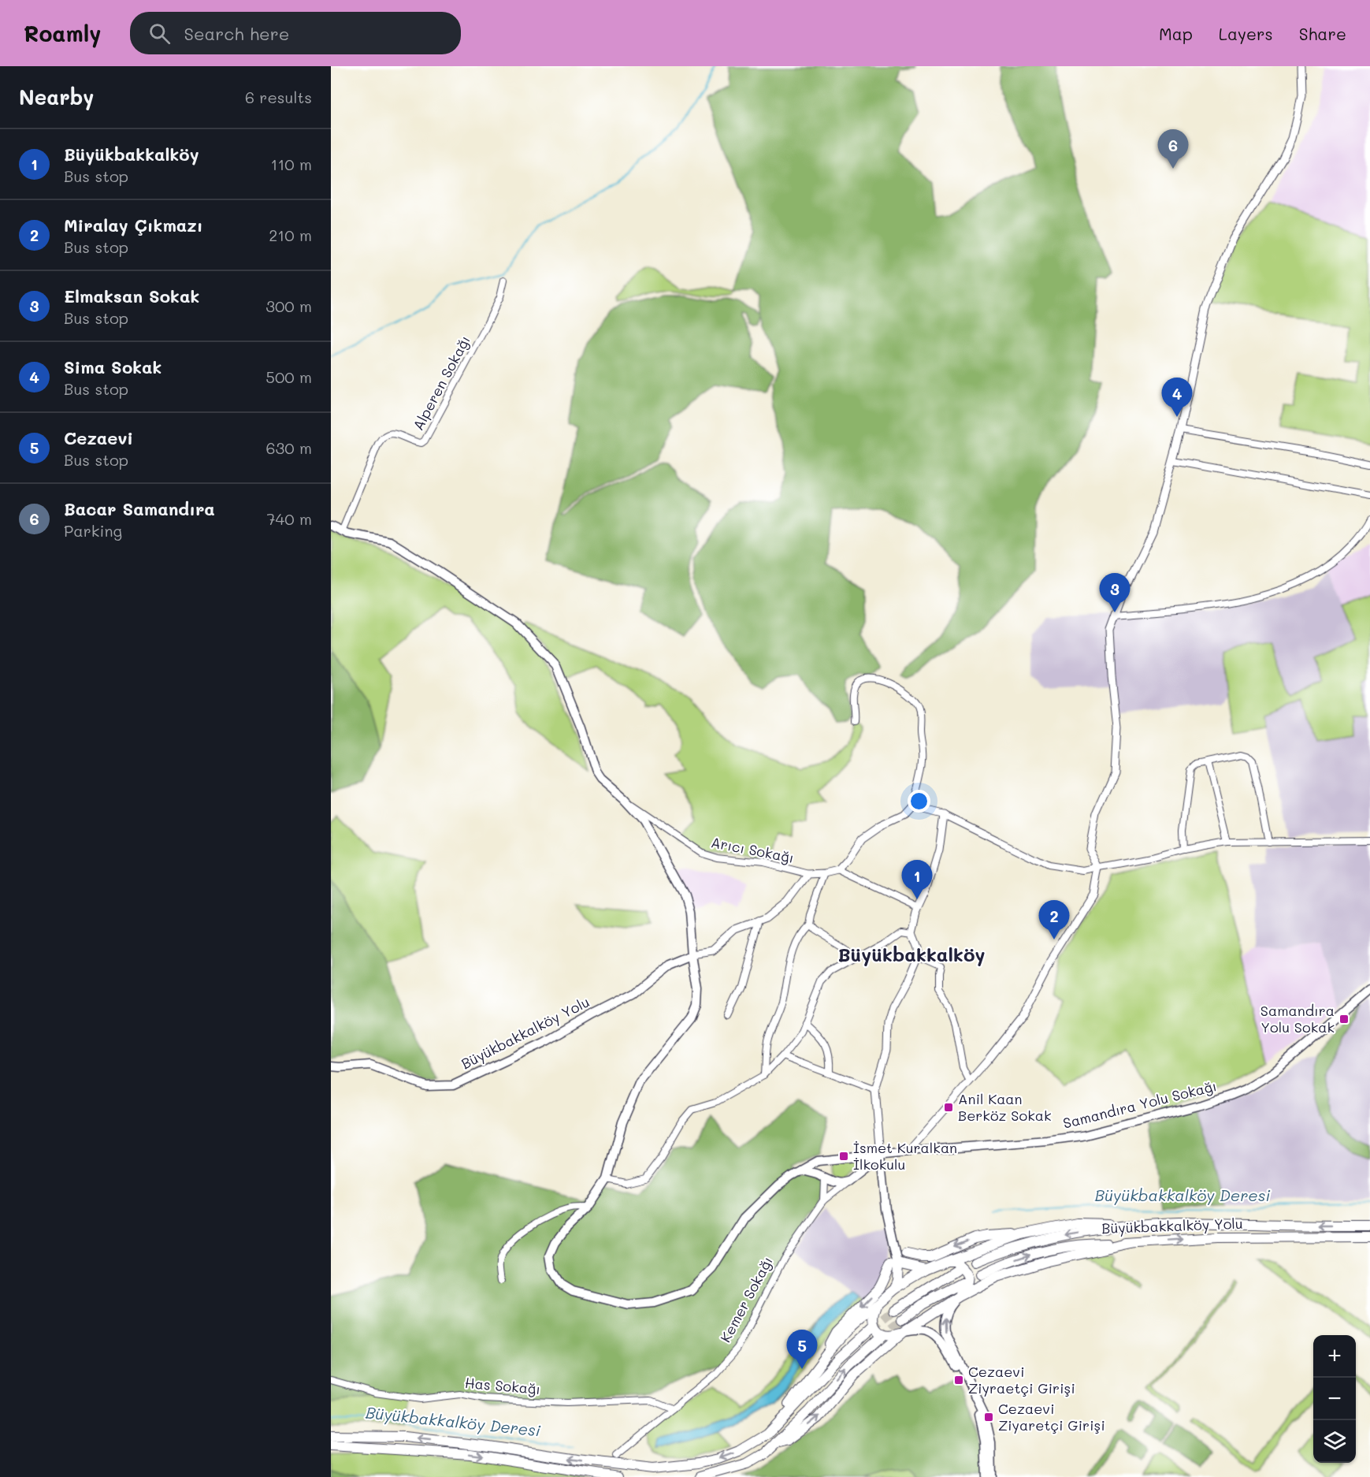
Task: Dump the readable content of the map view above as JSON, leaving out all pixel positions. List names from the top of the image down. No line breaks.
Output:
{"streets":{"highway":["Büyükbakkalköy Yolu"],"main road":["Samandıra Yolu Sokağı","Kemer Sokağı"],"street":["Alperen Sokağı","Arıcı Sokağı","Has Sokağı"]},"crossings":[["Samandıra Yolu Sokağı","Kemer Sokağı"],["Kemer Sokağı","Has Sokağı"]],"districts":["Büyükbakkalköy"],"water":["Büyükbakkalköy Deresi"],"places":{"transit":["Samandıra Yolu Sokak","Anil Kaan Berköz Sokak","İsmet Kuralkan İlkokulu","Cezaevi Ziyraetçi Girişi","Cezaevi Ziyaretçi Girişi"]},"page":{"header":"Roamly","search":"Search here","nav":["Map","Layers","Share"],"heading":["Nearby","6 results"],"list":[{"mark":"1","name":"Büyükbakkalköy","note":"Bus stop","value":"110 m"},{"mark":"2","name":"Miralay Çıkmazı","note":"Bus stop","value":"210 m"},{"mark":"3","name":"Elmaksan Sokak","note":"Bus stop","value":"300 m"},{"mark":"4","name":"Sima Sokak","note":"Bus stop","value":"500 m"},{"mark":"5","name":"Cezaevi","note":"Bus stop","value":"630 m"},{"mark":"6","name":"Bacar Samandıra","note":"Parking","value":"740 m"}],"pins":["6","4","3","1","2","5"],"map_buttons":["+","−"]}}
